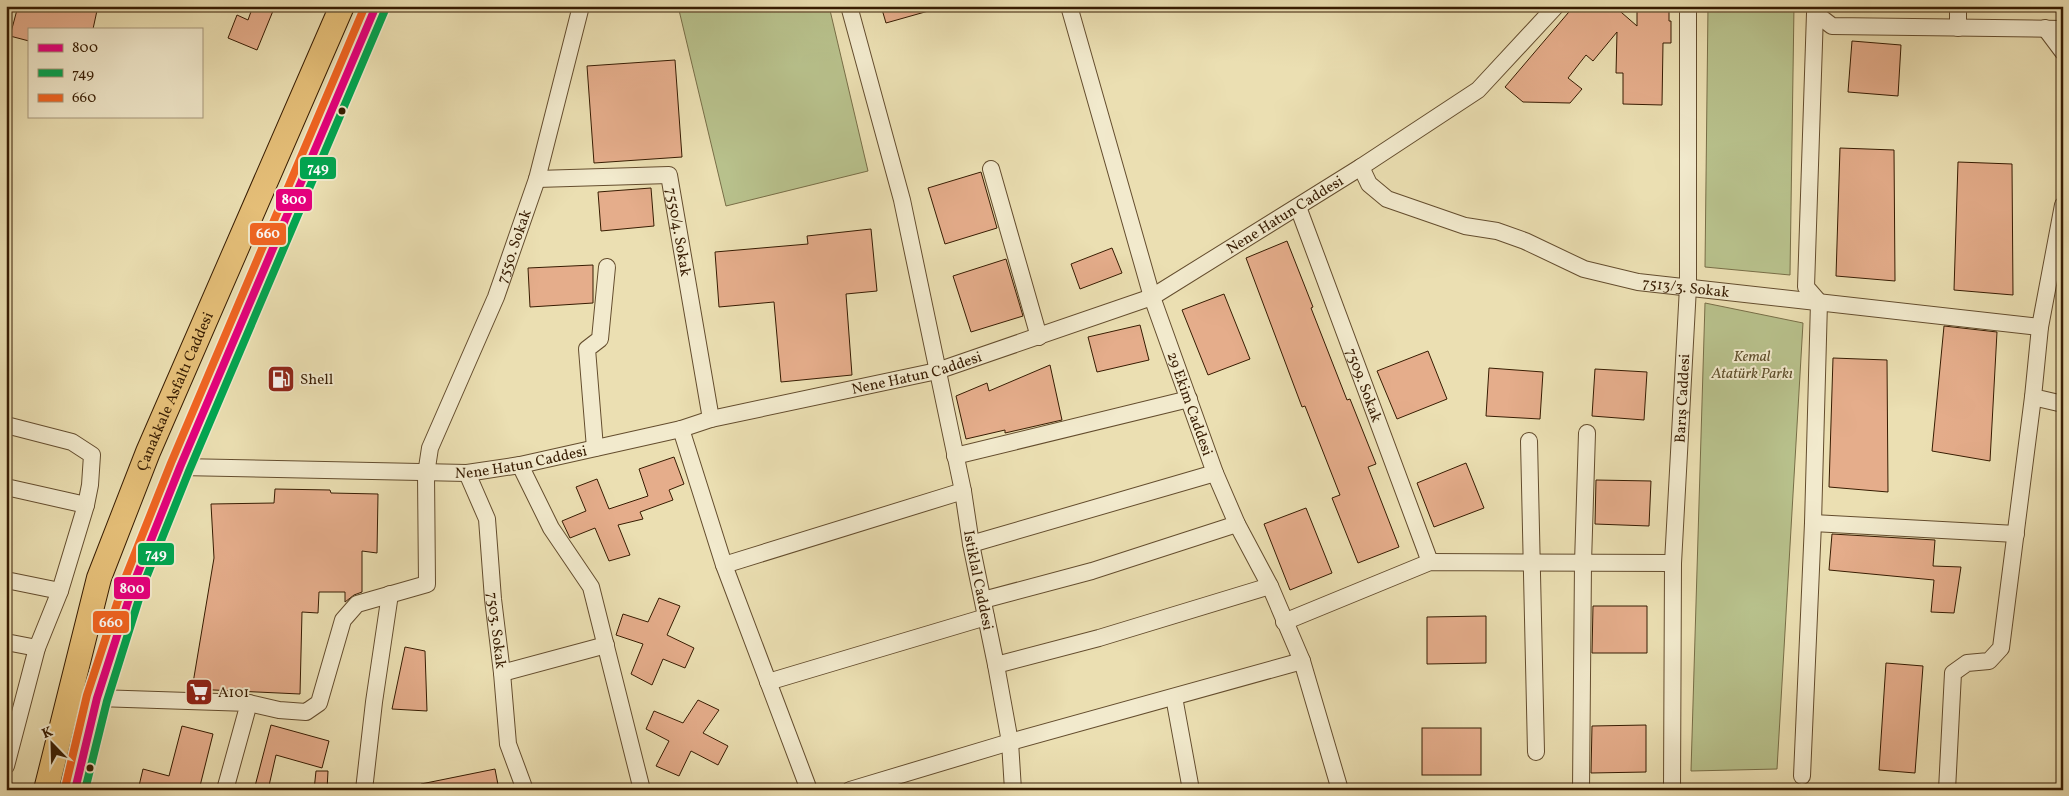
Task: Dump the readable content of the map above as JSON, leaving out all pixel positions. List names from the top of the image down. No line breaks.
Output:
{"streets":{"highway":["Çanakkale Asfaltı Caddesi"],"street":["Nene Hatun Caddesi","7550/4. Sokak","7550. Sokak","7513/3. Sokak","7509. Sokak","Barış Caddesi","29 Ekim Caddesi","Istiklal Caddesi","7503. Sokak"]},"crossings":[["Nene Hatun Caddesi","7550/4. Sokak"],["Nene Hatun Caddesi","7550. Sokak"],["Nene Hatun Caddesi","7513/3. Sokak"],["Nene Hatun Caddesi","7509. Sokak"],["Nene Hatun Caddesi","29 Ekim Caddesi"],["Nene Hatun Caddesi","Istiklal Caddesi"],["Nene Hatun Caddesi","7503. Sokak"],["7550/4. Sokak","7550. Sokak"],["7513/3. Sokak","Barış Caddesi"]],"parks":["Kemal Atatürk Parkı"],"places":{"fuel station":["Shell"],"supermarket":["A101"]},"lines":["transit line 800","transit line 660","transit line 749"],"legend":["800","749","660"],"north":"top left"}
